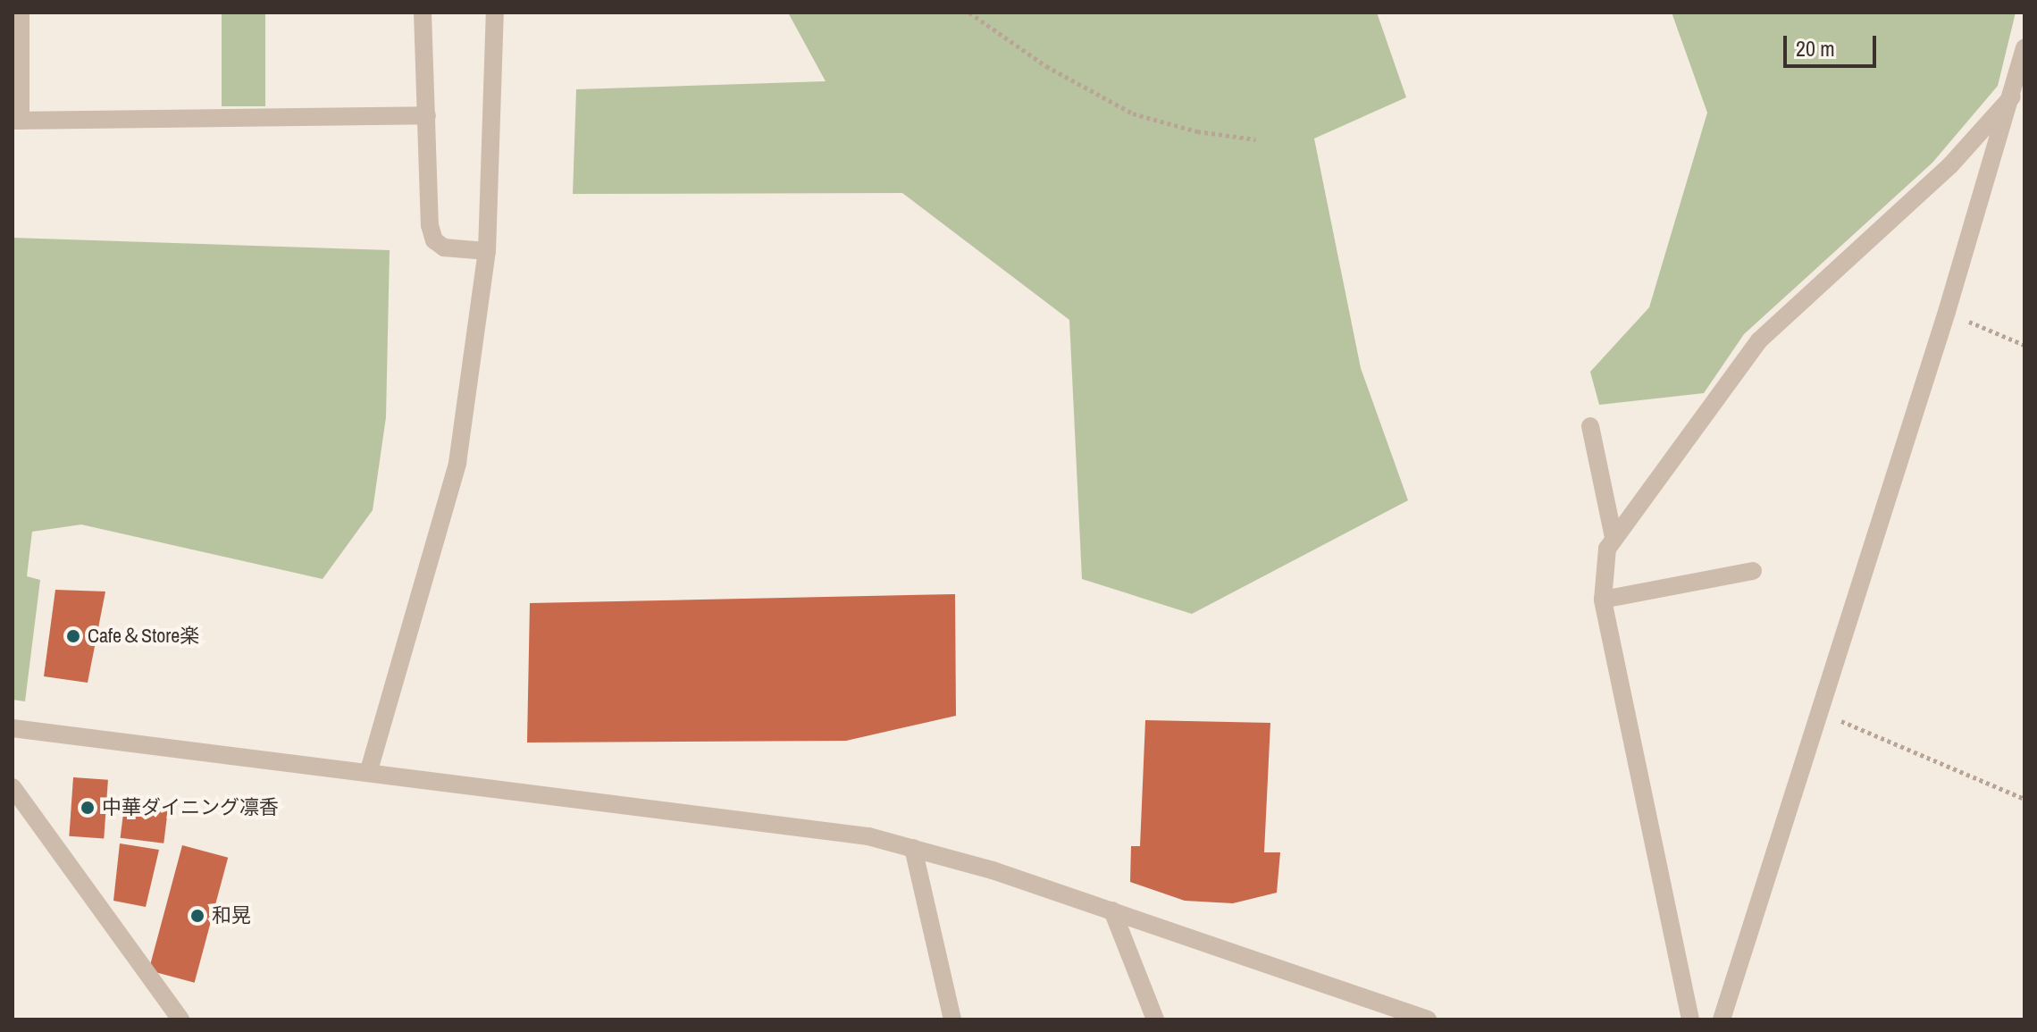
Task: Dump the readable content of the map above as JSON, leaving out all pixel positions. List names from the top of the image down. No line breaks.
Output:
{"places":["Cafe＆Store楽","中華ダイニング凛香","和晃"],"scale_bar":"20 m"}
